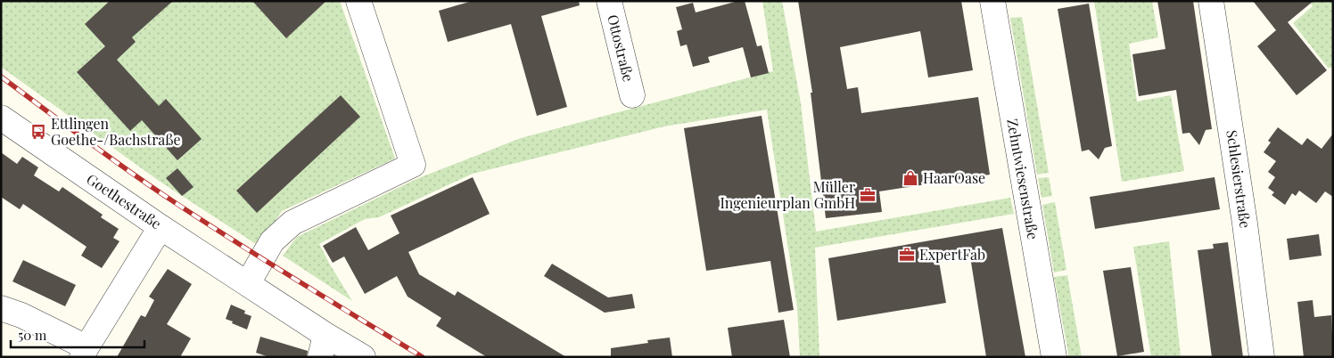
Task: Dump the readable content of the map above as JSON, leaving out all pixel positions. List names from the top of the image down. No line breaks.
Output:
{"streets":{"street":["Ottostraße","Zehntwiesenstraße","Schlesierstraße","Goethestraße"]},"places":{"bus stop":["Ettlingen Goethe-/Bachstraße"],"shop":["HaarOase"],"office":["Müller Ingenieurplan GmbH","ExpertFab"]},"scale_bar":"50 m"}
